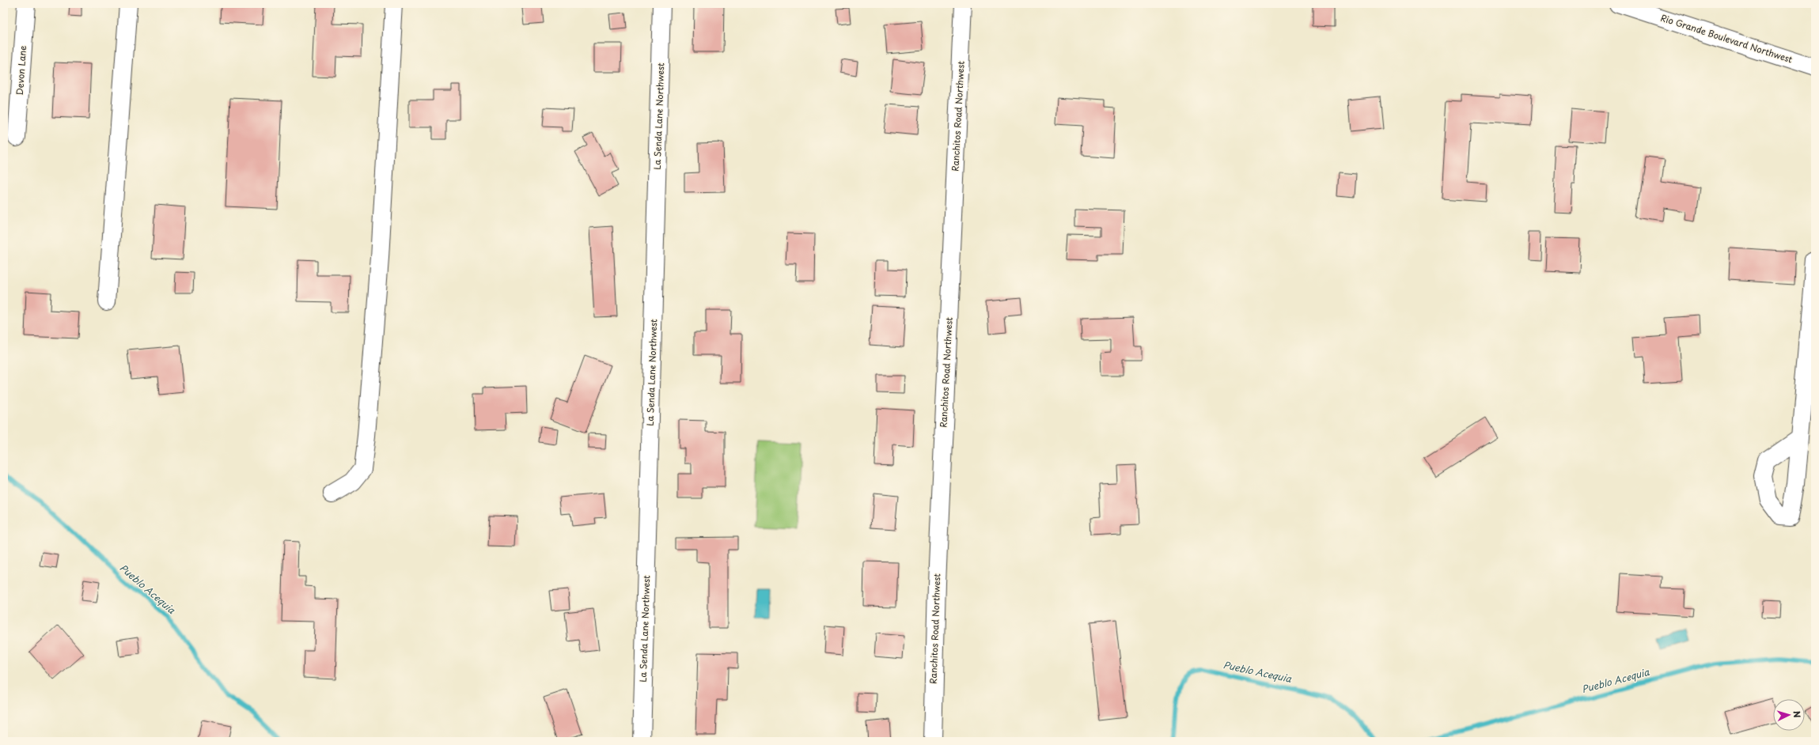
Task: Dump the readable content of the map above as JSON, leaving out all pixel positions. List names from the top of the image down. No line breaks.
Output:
{"streets":{"street":["Rio Grande Boulevard Northwest","Devon Lane","La Senda Lane Northwest","Ranchitos Road Northwest"]},"water":["Pueblo Acequia"],"north":"right"}
